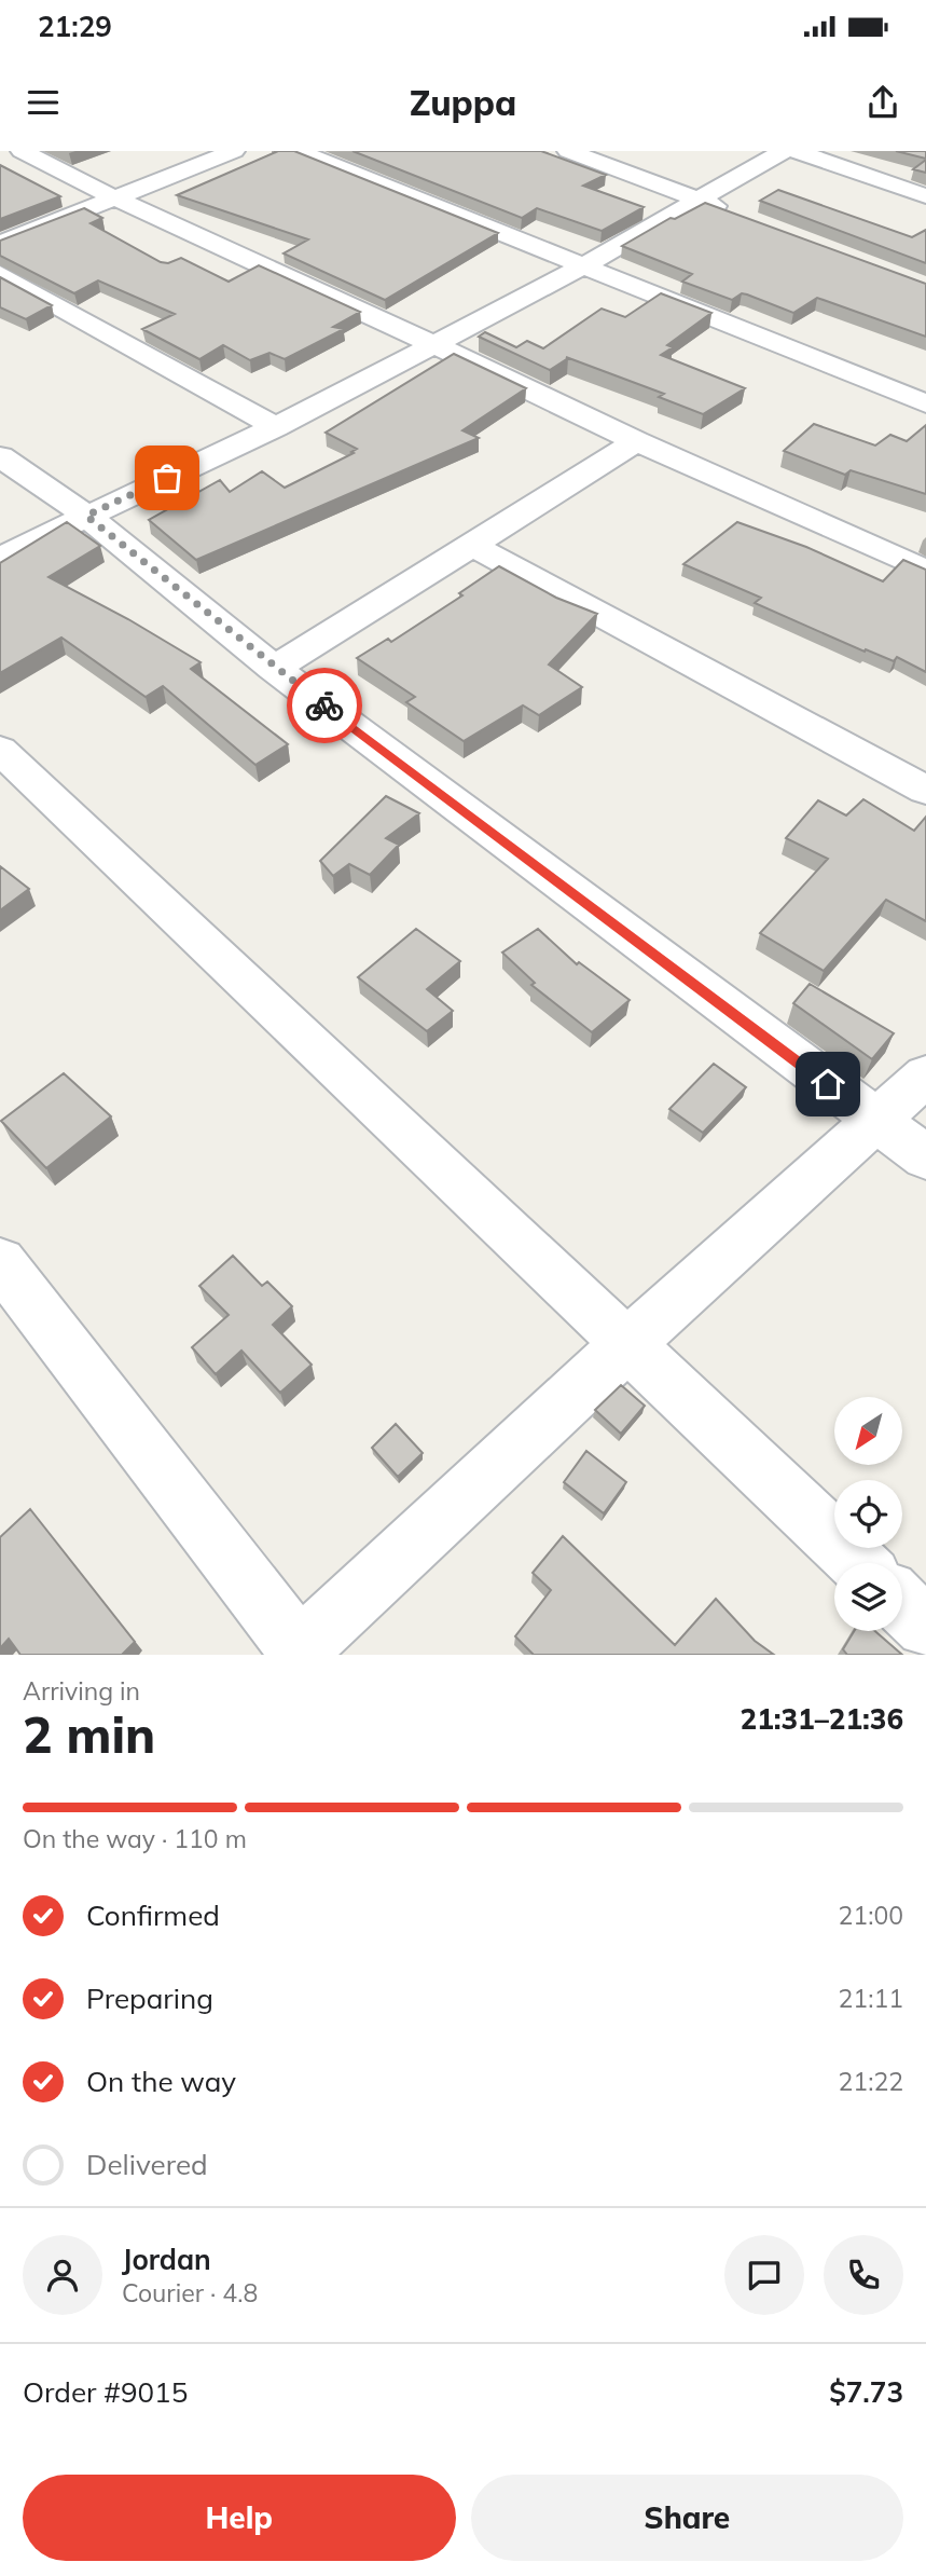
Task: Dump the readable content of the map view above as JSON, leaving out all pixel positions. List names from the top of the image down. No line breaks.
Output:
{"north":"bottom left","page":{"status":"21:29","header":"Zuppa","heading":["2 min","Arriving in","21:31–21:36"],"panel":["Jordan","Courier · 4.8","Order #9015","$7.73"],"bar":"On the way · 110 m","list":[["Confirmed","21:00"],["Preparing","21:11"],["On the way","21:22"],"Delivered"],"buttons":["Help","Share"]}}
